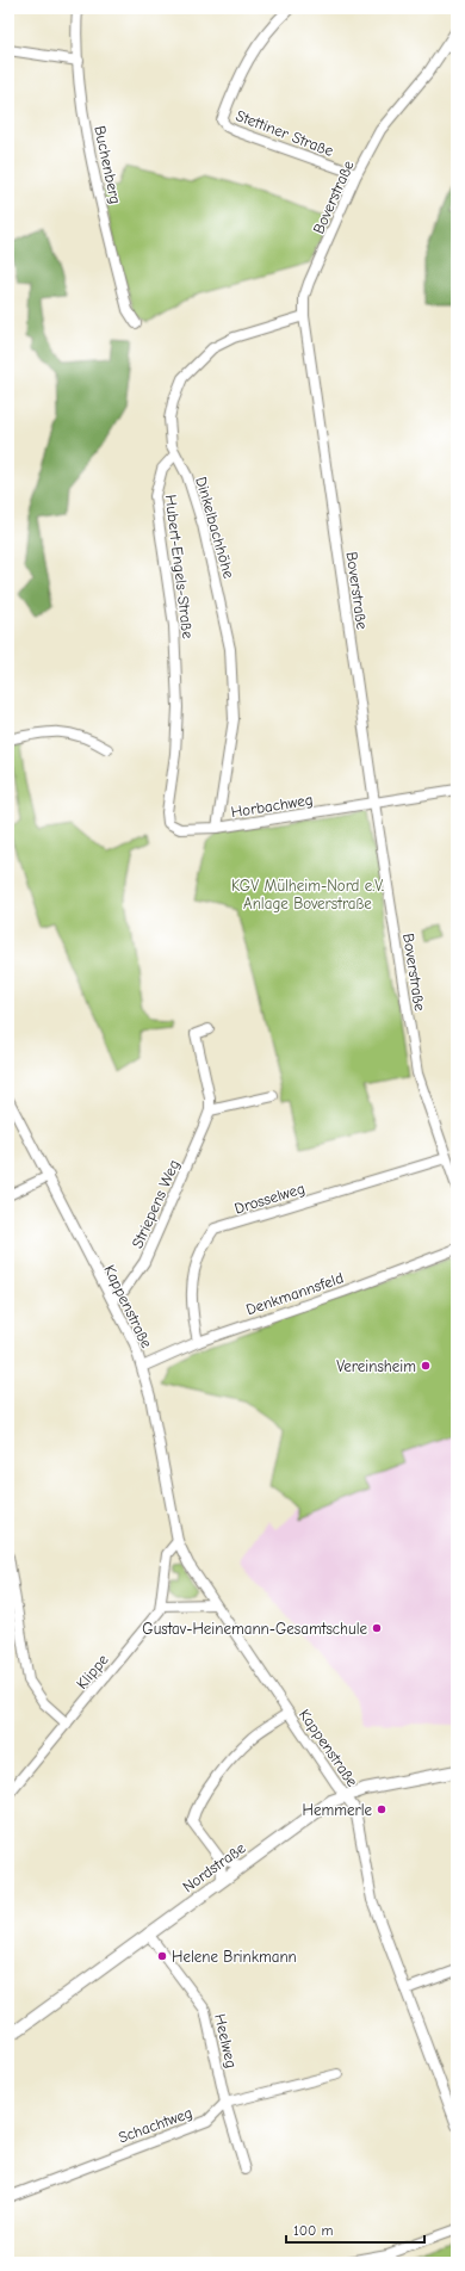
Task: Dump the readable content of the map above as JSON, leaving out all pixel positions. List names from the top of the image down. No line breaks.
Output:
{"streets":{"street":["Stettiner Straße","Buchenberg","Boverstraße","Dinkelbachhöhe","Hubert-Engels-Straße","Horbachweg","Drosselweg","Striepens Weg","Denkmannsfeld","Kappenstraße","Klippe","Nordstraße","Heelweg","Schachtweg"]},"crossings":[["Stettiner Straße","Boverstraße"],["Boverstraße","Dinkelbachhöhe"],["Boverstraße","Horbachweg"],["Boverstraße","Drosselweg"],["Dinkelbachhöhe","Hubert-Engels-Straße"],["Dinkelbachhöhe","Horbachweg"],["Hubert-Engels-Straße","Horbachweg"],["Drosselweg","Denkmannsfeld"],["Striepens Weg","Kappenstraße"],["Denkmannsfeld","Kappenstraße"],["Kappenstraße","Nordstraße"],["Nordstraße","Heelweg"],["Heelweg","Schachtweg"]],"parks":["KGV Mülheim-Nord e.V. Anlage Boverstraße"],"places":["Vereinsheim","Gustav-Heinemann-Gesamtschule","Hemmerle","Helene Brinkmann"],"scale_bar":"100 m"}
